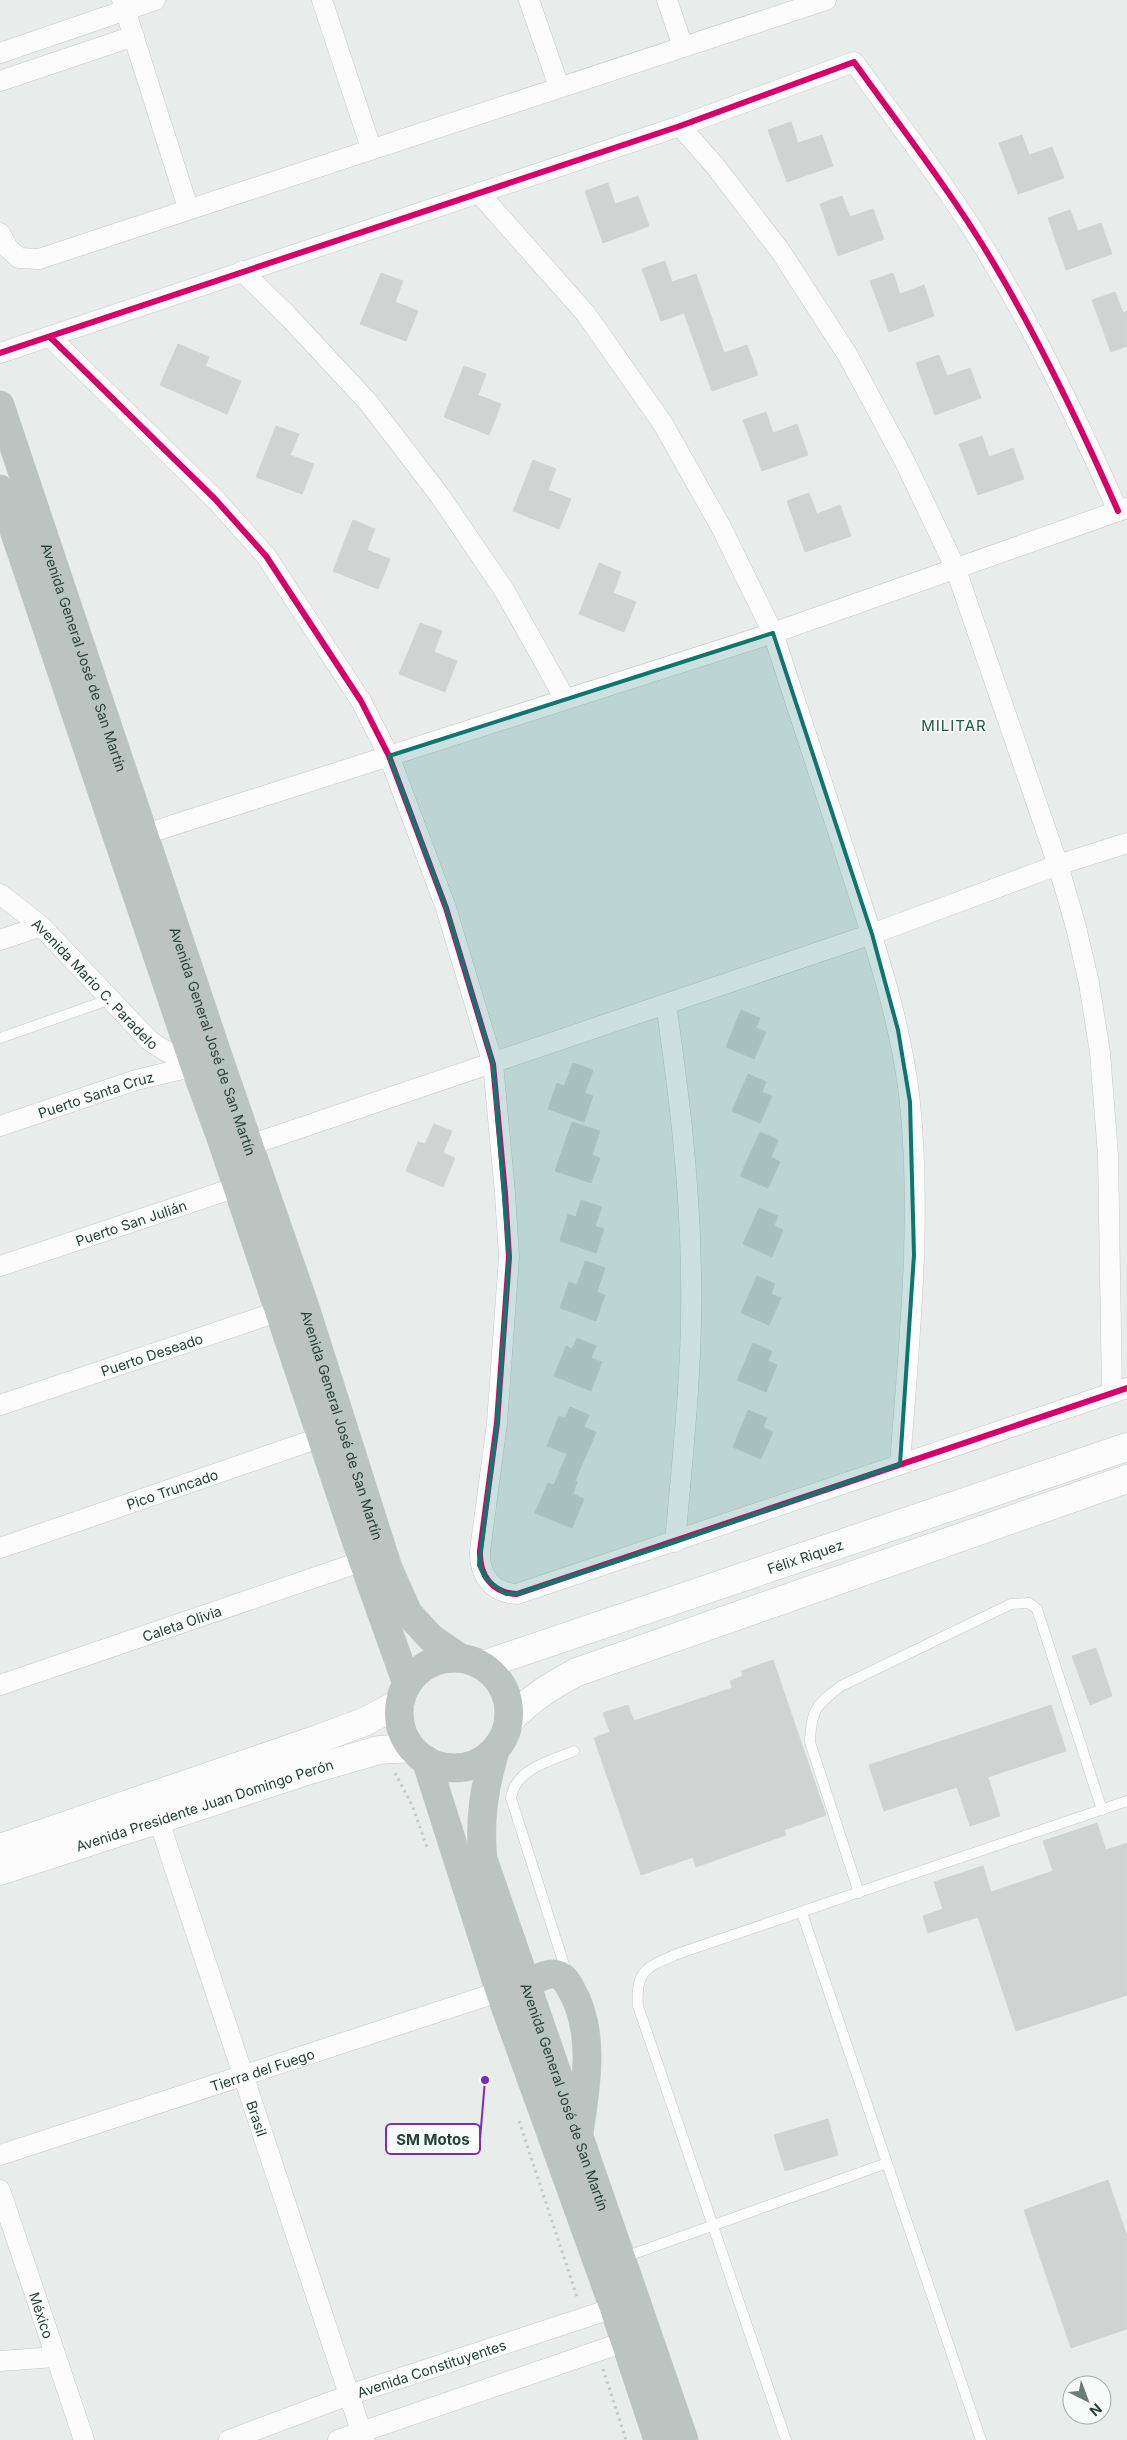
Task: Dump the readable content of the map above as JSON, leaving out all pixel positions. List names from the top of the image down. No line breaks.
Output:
{"streets":{"highway":["Avenida General José de San Martín"],"street":["Avenida Mario C. Paradelo","Puerto Santa Cruz","Puerto San Julián","Puerto Deseado","Pico Truncado","Félix Riquez","Caleta Olivia","Avenida Presidente Juan Domingo Perón","Tierra del Fuego","Brasil","México","Avenida Constituyentes"]},"crossings":[["Avenida General José de San Martín","Avenida Mario C. Paradelo"],["Avenida General José de San Martín","Puerto Santa Cruz"],["Avenida General José de San Martín","Puerto San Julián"],["Avenida General José de San Martín","Puerto Deseado"],["Avenida General José de San Martín","Pico Truncado"],["Avenida General José de San Martín","Félix Riquez"],["Avenida General José de San Martín","Caleta Olivia"],["Avenida General José de San Martín","Avenida Presidente Juan Domingo Perón"],["Avenida General José de San Martín","Tierra del Fuego"],["Avenida General José de San Martín","Avenida Constituyentes"],["Avenida Mario C. Paradelo","Puerto Santa Cruz"],["Félix Riquez","Avenida Presidente Juan Domingo Perón"],["Avenida Presidente Juan Domingo Perón","Brasil"],["Tierra del Fuego","Brasil"],["Brasil","Avenida Constituyentes"]],"districts":["MILITAR"],"places":["SM Motos"],"north":"bottom right"}
